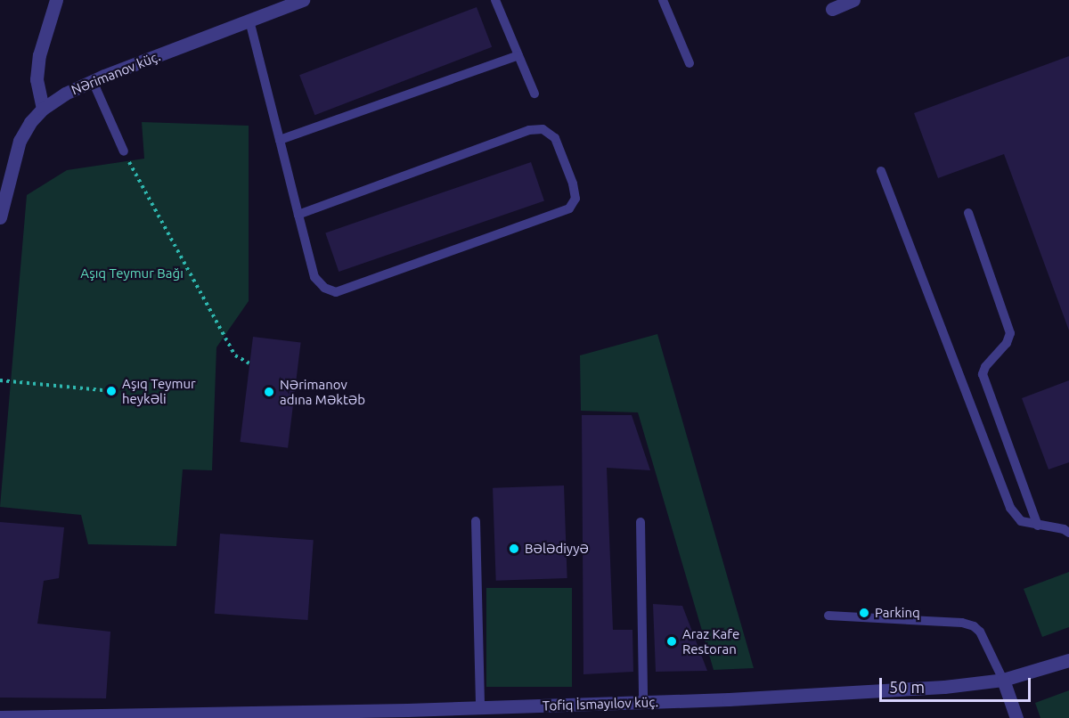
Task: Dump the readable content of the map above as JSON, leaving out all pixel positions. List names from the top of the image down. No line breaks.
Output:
{"streets":{"street":["Nərimanov küç.","Tofiq İsmayılov küç."]},"parks":["Aşıq Teymur Bağı"],"places":["Aşıq Teymur heykəli","Nərimanov adına Məktəb","Bələdiyyə","Parkinq","Araz Kafe Restoran"],"scale_bar":"50 m"}
